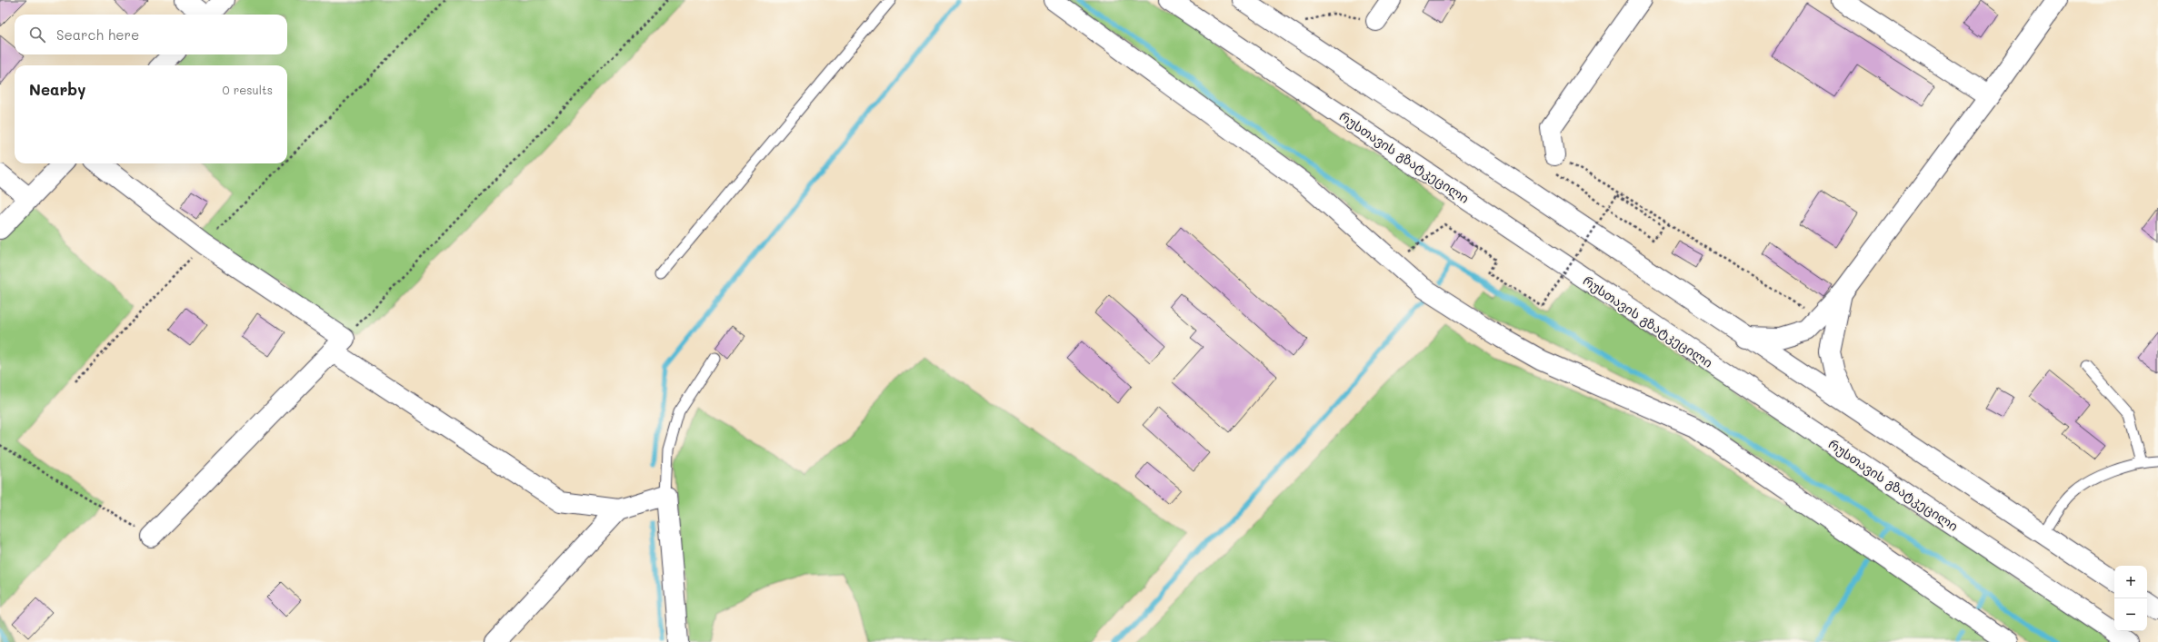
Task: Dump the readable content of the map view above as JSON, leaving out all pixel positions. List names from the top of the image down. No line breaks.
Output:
{"streets":{"main road":["რუსთავის გზატკეცილი"]},"page":{"search":"Search here","heading":["Nearby","0 results"],"map_buttons":["+","−"]}}
